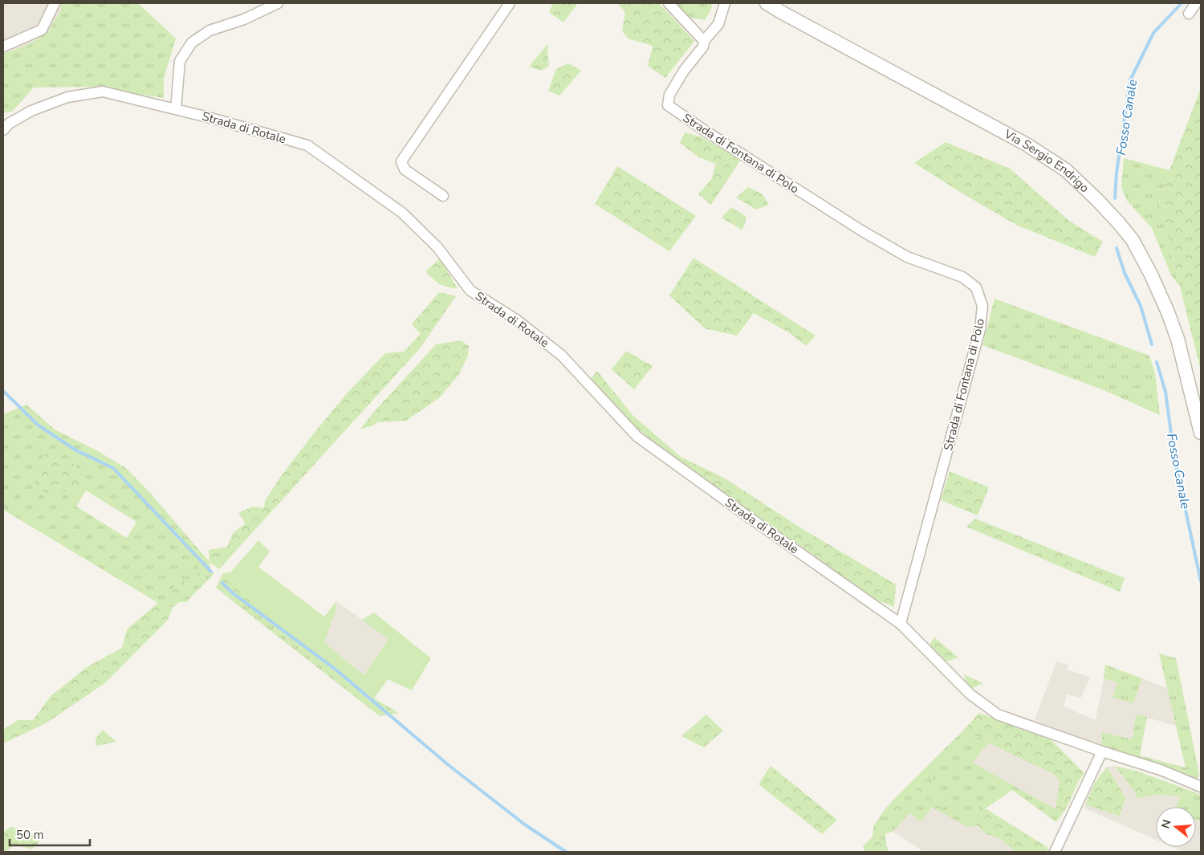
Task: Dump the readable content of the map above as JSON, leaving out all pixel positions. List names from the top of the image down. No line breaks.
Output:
{"streets":{"street":["Strada di Rotale","Strada di Fontana di Polo","Via Sergio Endrigo"]},"crossings":[["Strada di Rotale","Strada di Fontana di Polo"]],"water":["Fosso Canale"],"scale_bar":"50 m","north":"left"}
